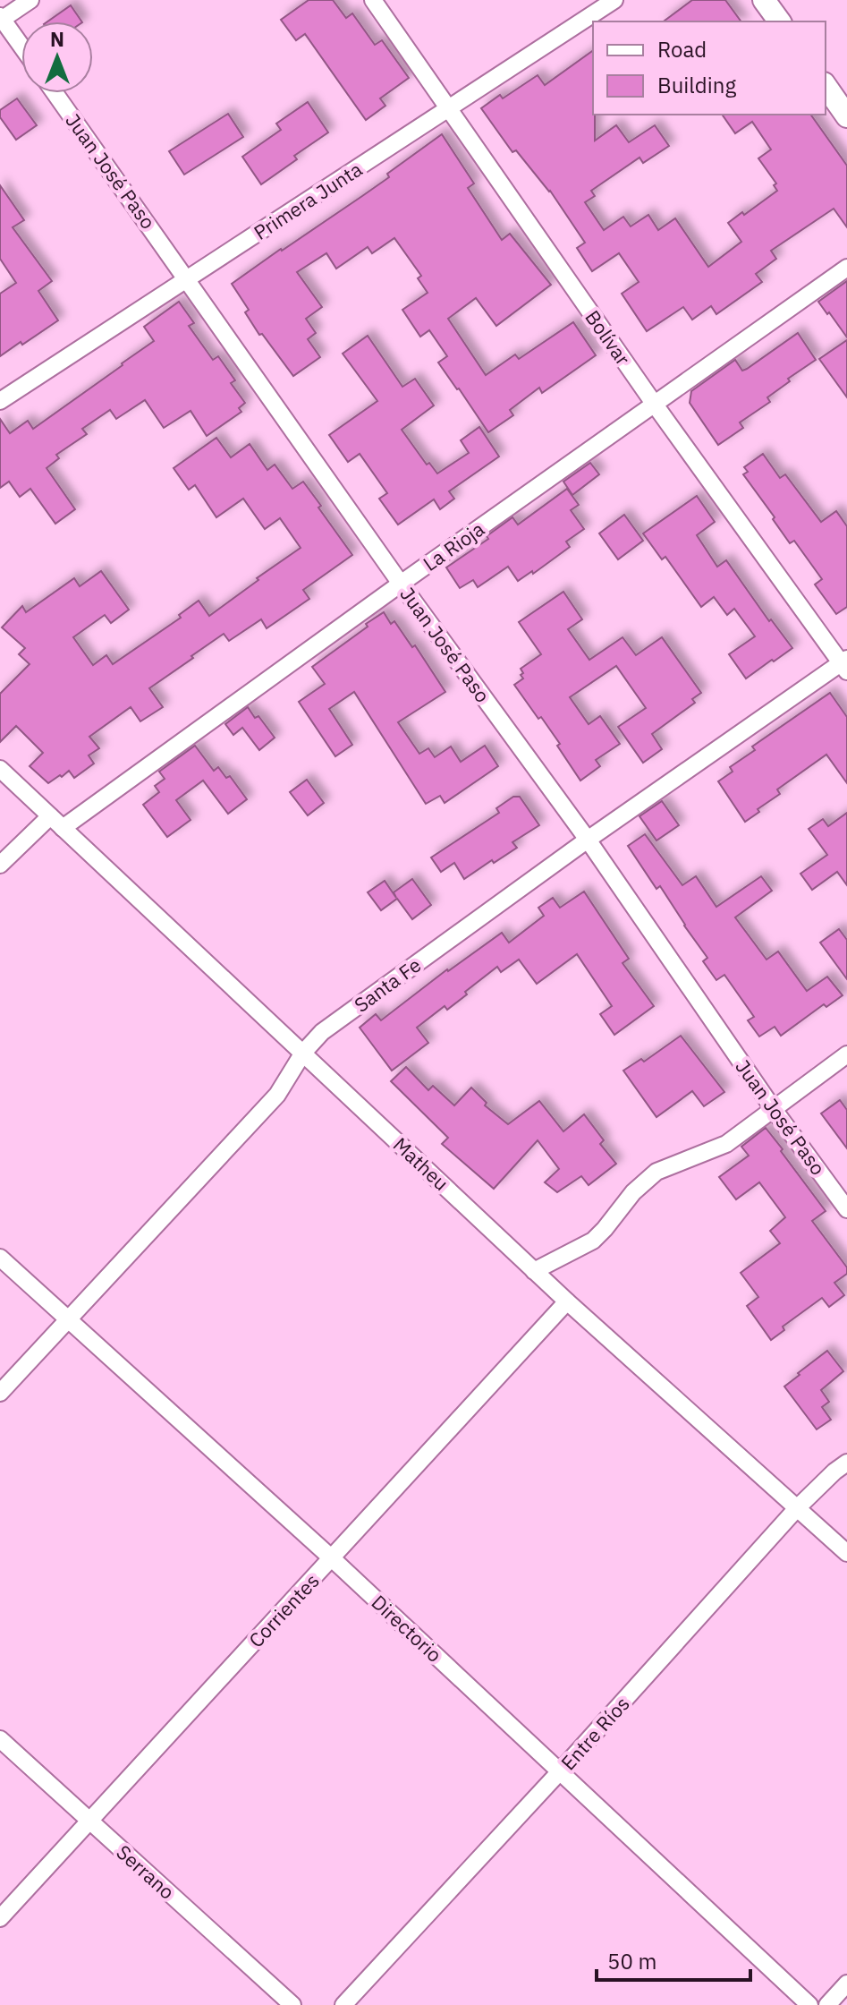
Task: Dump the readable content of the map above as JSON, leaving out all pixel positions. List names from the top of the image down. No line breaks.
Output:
{"streets":{"street":["Juan José Paso","Primera Junta","Bolívar","La Rioja","Santa Fe","Matheu","Corrientes","Directorio","Entre Ríos","Serrano"]},"crossings":[["Juan José Paso","Primera Junta"],["Juan José Paso","La Rioja"],["Juan José Paso","Santa Fe"],["Primera Junta","Bolívar"],["Bolívar","La Rioja"],["Bolívar","Santa Fe"],["La Rioja","Matheu"],["Santa Fe","Matheu"],["Santa Fe","Directorio"],["Matheu","Corrientes"],["Matheu","Entre Ríos"],["Corrientes","Directorio"],["Corrientes","Serrano"],["Directorio","Entre Ríos"]],"legend":["Road","Building"],"scale_bar":"50 m","north":"top"}
